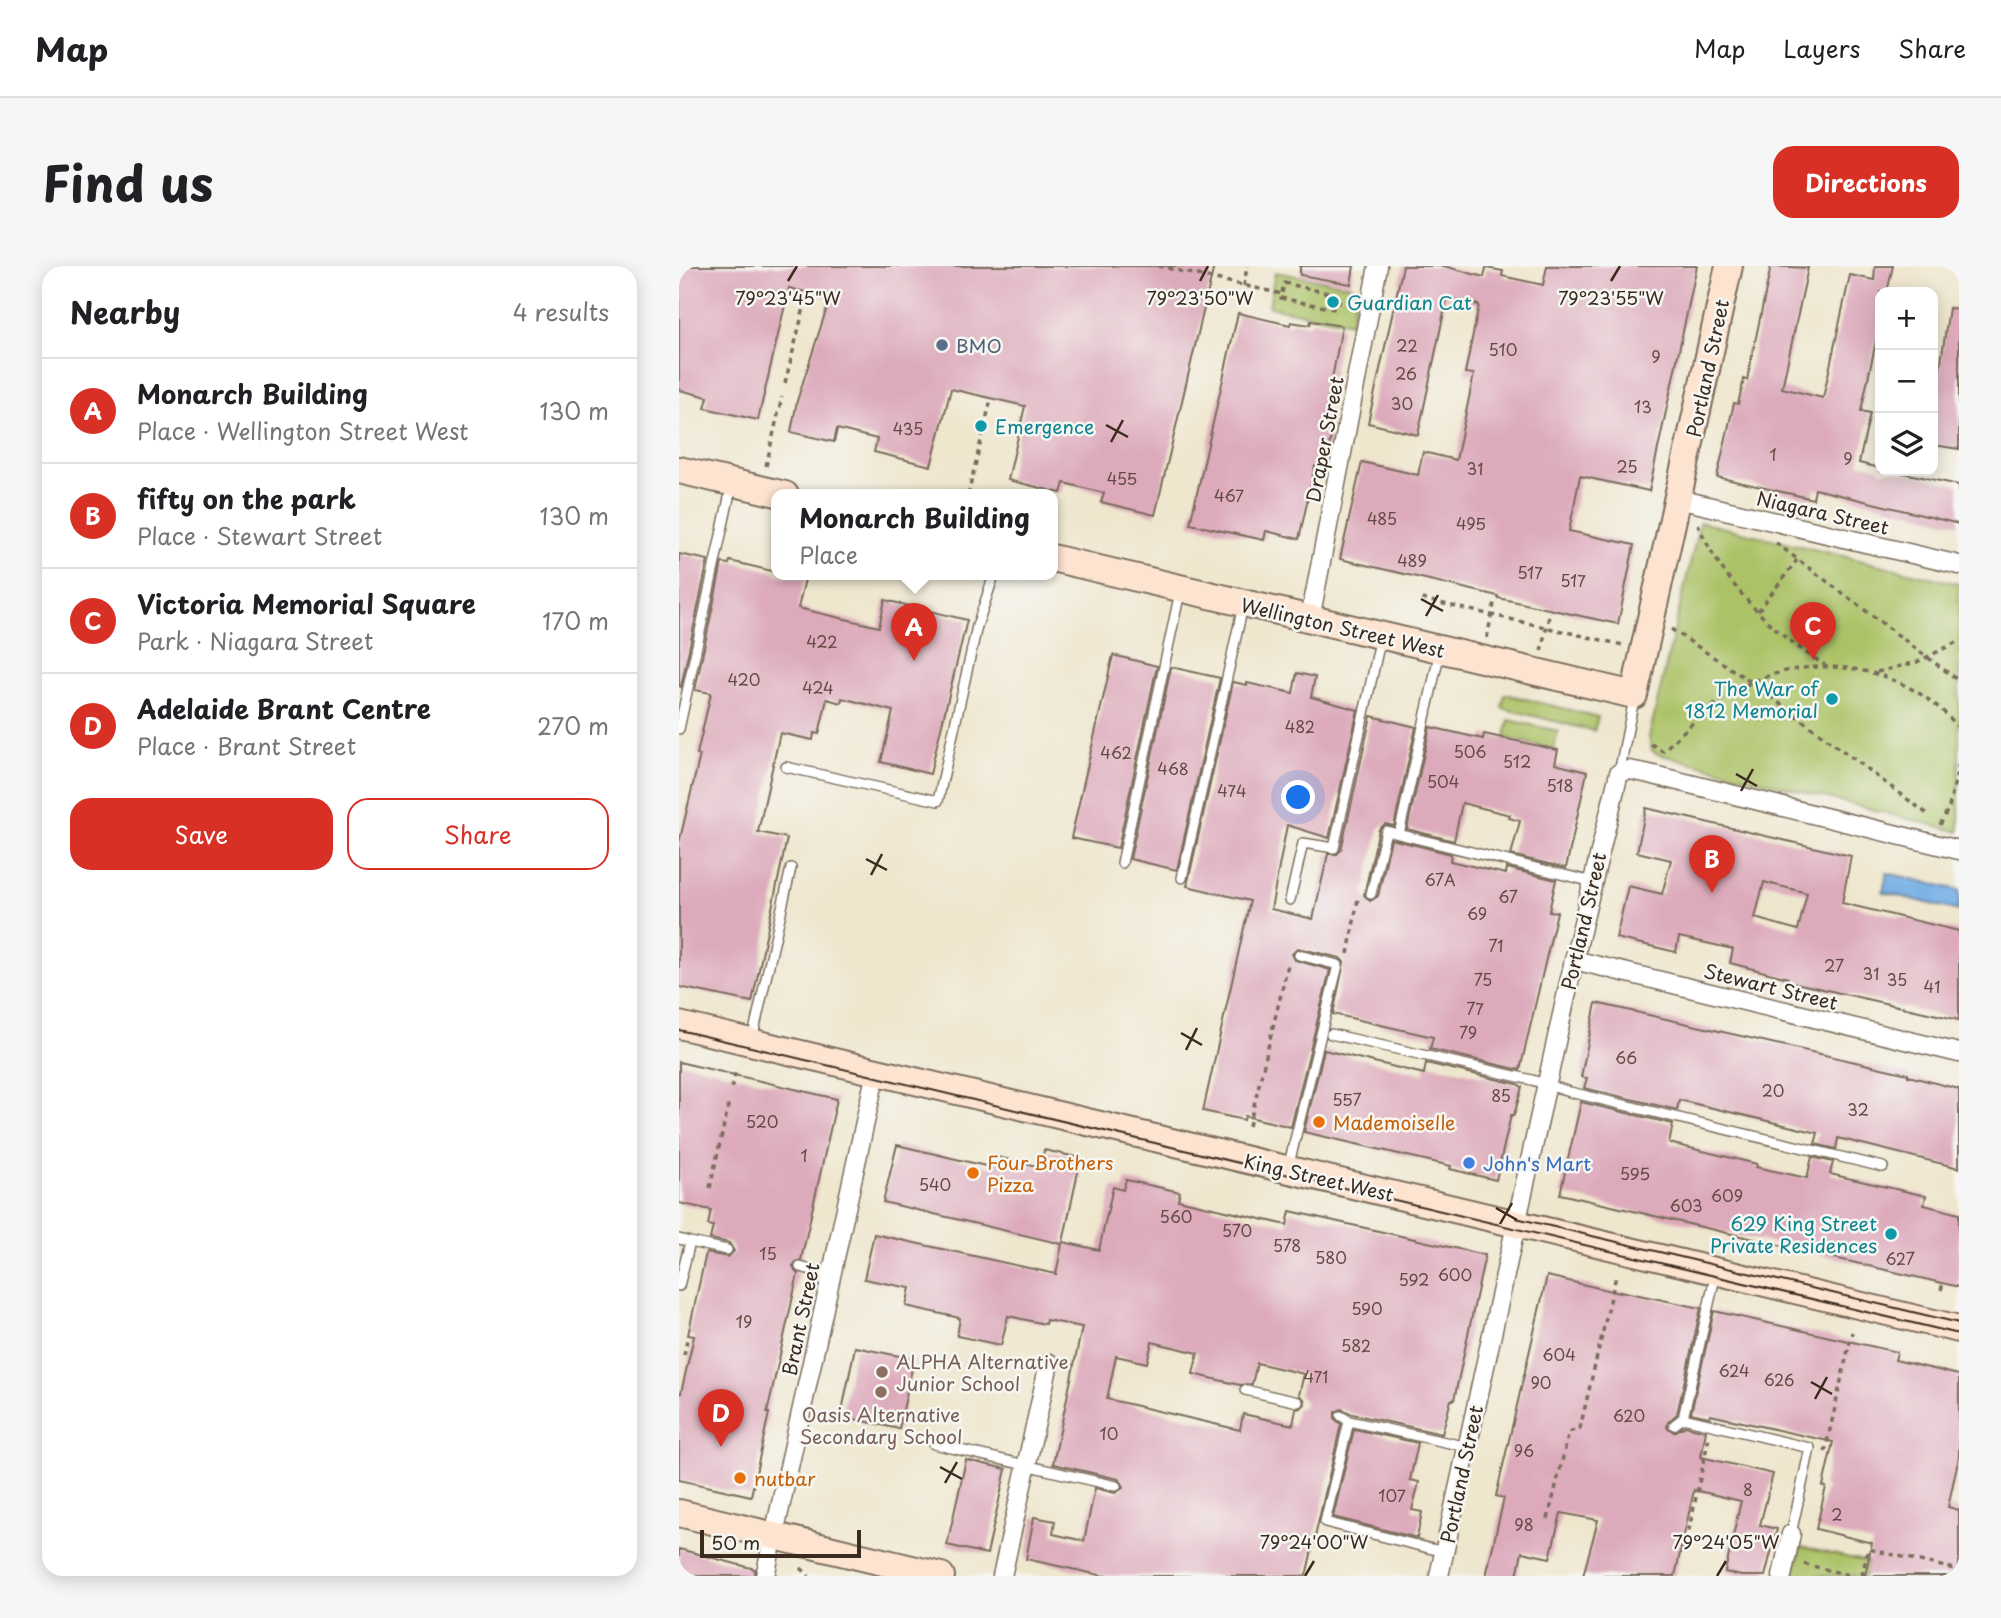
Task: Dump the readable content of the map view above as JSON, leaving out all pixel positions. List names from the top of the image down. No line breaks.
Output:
{"streets":{"main road":["Portland Street","Wellington Street West","King Street West"],"street":["Draper Street","Niagara Street","Stewart Street","Brant Street"]},"crossings":[["Portland Street","Niagara Street"],["Portland Street","Wellington Street West"],["Portland Street","Stewart Street"],["Portland Street","King Street West"],["Draper Street","Wellington Street West"],["King Street West","Brant Street"]],"places":["Guardian Cat","BMO","Emergence","The War of 1812 Memorial","Mademoiselle","John's Mart","Four Brothers Pizza","629 King Street Private Residences","ALPHA Alternative Junior School","Oasis Alternative Secondary School","nutbar"],"house_numbers":["22","510","9","26","30","13","435","1","9","25","31","455","467","485","495","489","517","517","422","420","424","482","506","462","512","468","504","518","474","67A","67","69","71","27","31","75","35","41","77","79","66","20","85","557","32","520","1","595","540","609","603","560","570","578","15","580","627","600","592","590","19","582","604","624","471","626","90","620","10","96","8","107","2","98"],"scale_bar":"50 m","page":{"header":"Map","nav":["Map","Layers","Share"],"title":"Find us","buttons":["Directions",["Save","Share"]],"heading":["Nearby","4 results"],"map_buttons":["+","−"],"list":[{"mark":"A","name":"Monarch Building","note":"Place · Wellington Street West","value":"130 m"},{"mark":"B","name":"fifty on the park","note":"Place · Stewart Street","value":"130 m"},{"mark":"C","name":"Victoria Memorial Square","note":"Park · Niagara Street","value":"170 m"},{"mark":"D","name":"Adelaide Brant Centre","note":"Place · Brant Street","value":"270 m"}],"popup":["Monarch Building","Place"],"pins":["C","A","B","D"],"scale":"50 m"},"coordinates":["79°23'45\"W","79°23'50\"W","79°23'55\"W","79°24'00\"W","79°24'05\"W"]}
